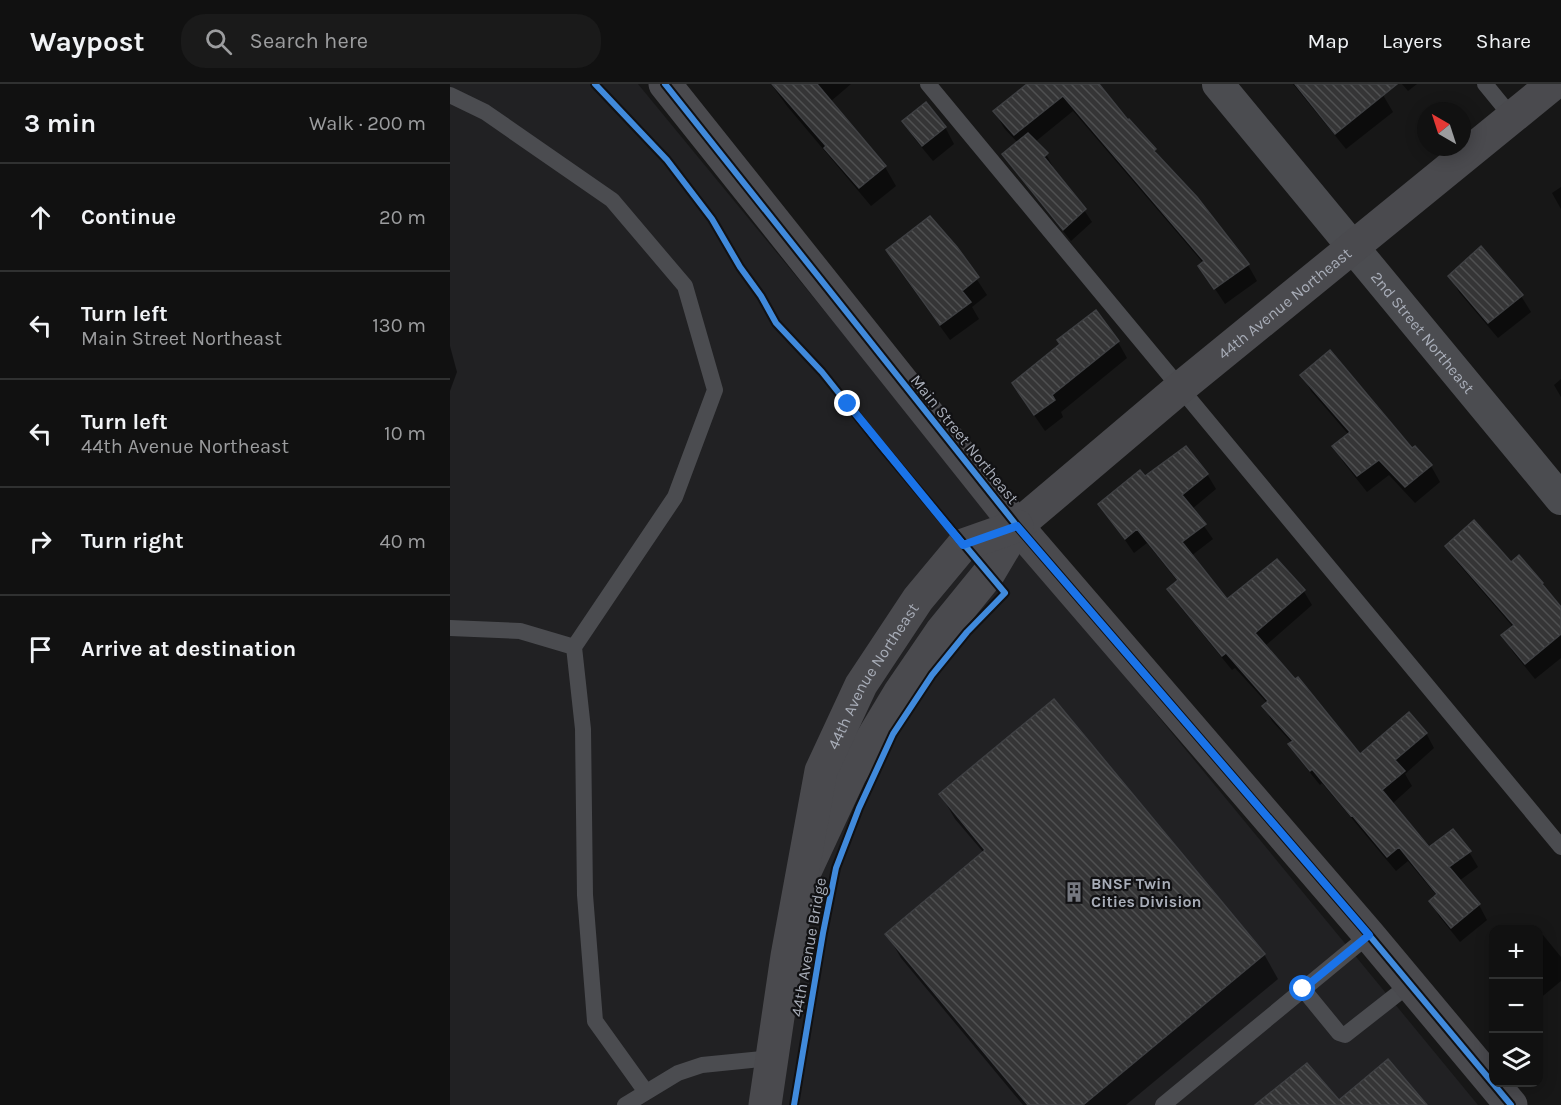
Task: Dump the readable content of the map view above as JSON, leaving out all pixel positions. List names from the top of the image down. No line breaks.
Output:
{"streets":{"street":["44th Avenue Northeast","2nd Street Northeast","Main Street Northeast"],"cycle path":["44th Avenue Bridge"]},"crossings":[["44th Avenue Northeast","2nd Street Northeast"],["44th Avenue Northeast","Main Street Northeast"]],"places":{"building":["BNSF Twin Cities Division"]},"north":"top left","page":{"header":"Waypost","search":"Search here","nav":["Map","Layers","Share"],"heading":["3 min","Walk · 200 m"],"list":[["Continue","20 m"],["Turn left","Main Street Northeast","130 m"],["Turn left","44th Avenue Northeast","10 m"],["Turn right","40 m"],"Arrive at destination"],"map_buttons":["+","−"]}}
